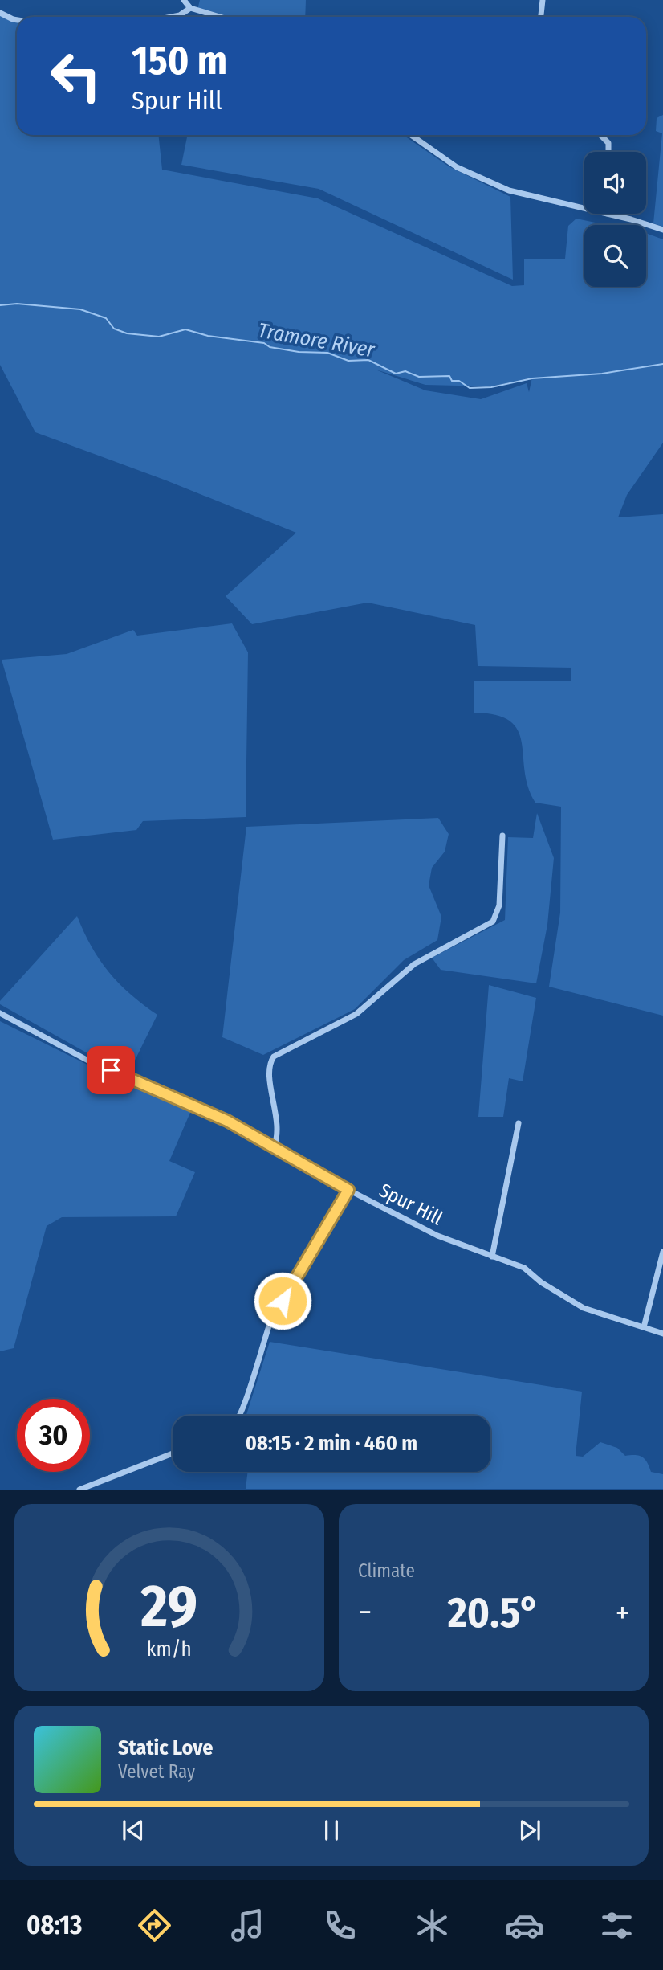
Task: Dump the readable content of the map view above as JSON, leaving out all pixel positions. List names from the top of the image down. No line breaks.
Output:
{"streets":{"street":["Spur Hill"]},"water":["Tramore River"],"page":{"turn":["150 m","Spur Hill"],"limit":"30","trip":"08:15 · 2 min · 460 m","tile":"Climate","heat":["−","20.5°","+"],"song":["Static Love","Velvet Ray"],"tabs":"08:13","gauge":["29","km/h"]}}
